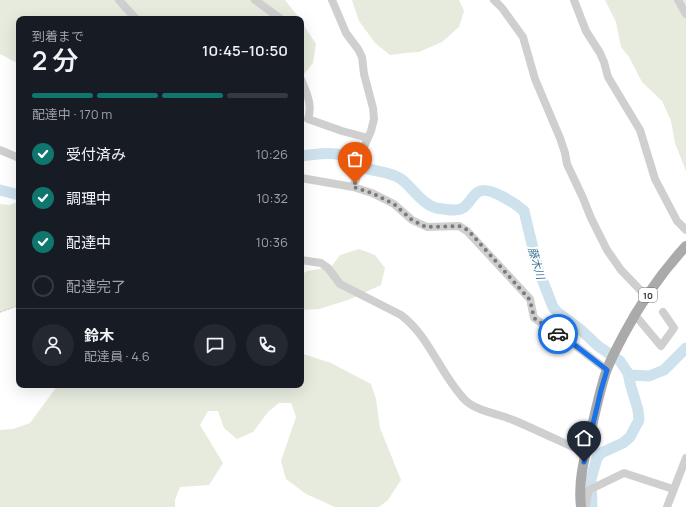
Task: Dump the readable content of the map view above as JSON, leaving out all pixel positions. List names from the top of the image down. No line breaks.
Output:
{"streets":{"main road":["10"]},"water":["藤木川"],"page":{"heading":["2 分","到着まで","10:45–10:50"],"panel":["鈴木","配達員 · 4.6"],"bar":"配達中 · 170 m","list":[["受付済み","10:26"],["調理中","10:32"],["配達中","10:36"],"配達完了"]}}
